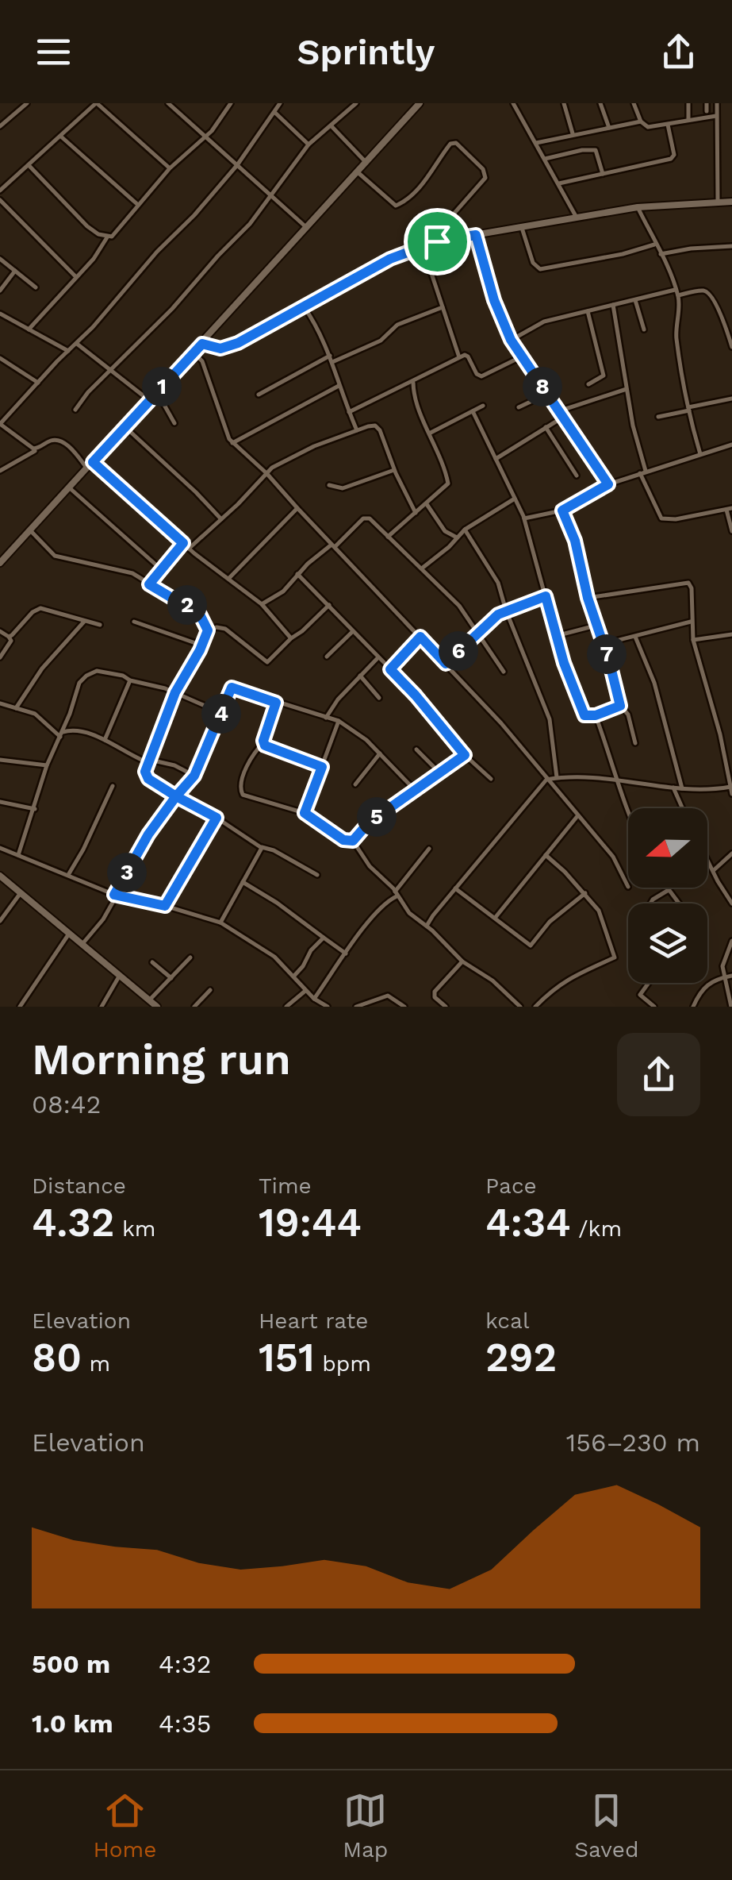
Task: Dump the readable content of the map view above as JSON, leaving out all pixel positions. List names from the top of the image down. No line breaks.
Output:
{"north":"left","page":{"header":"Sprintly","pins":["1","8","2","6","7","4","5","3"],"heading":["Morning run","08:42"],"stats":[["Distance","4.32 km"],["Time","19:44"],["Pace","4:34 /km"],["Elevation","80 m"],["Heart rate","151 bpm"],["kcal","292"]],"chart":["Elevation","156–230 m"],"list":[{"name":"500 m","note":"4:32"},{"name":"1.0 km","note":"4:35"}],"tabs":["Home","Map","Saved"]}}
